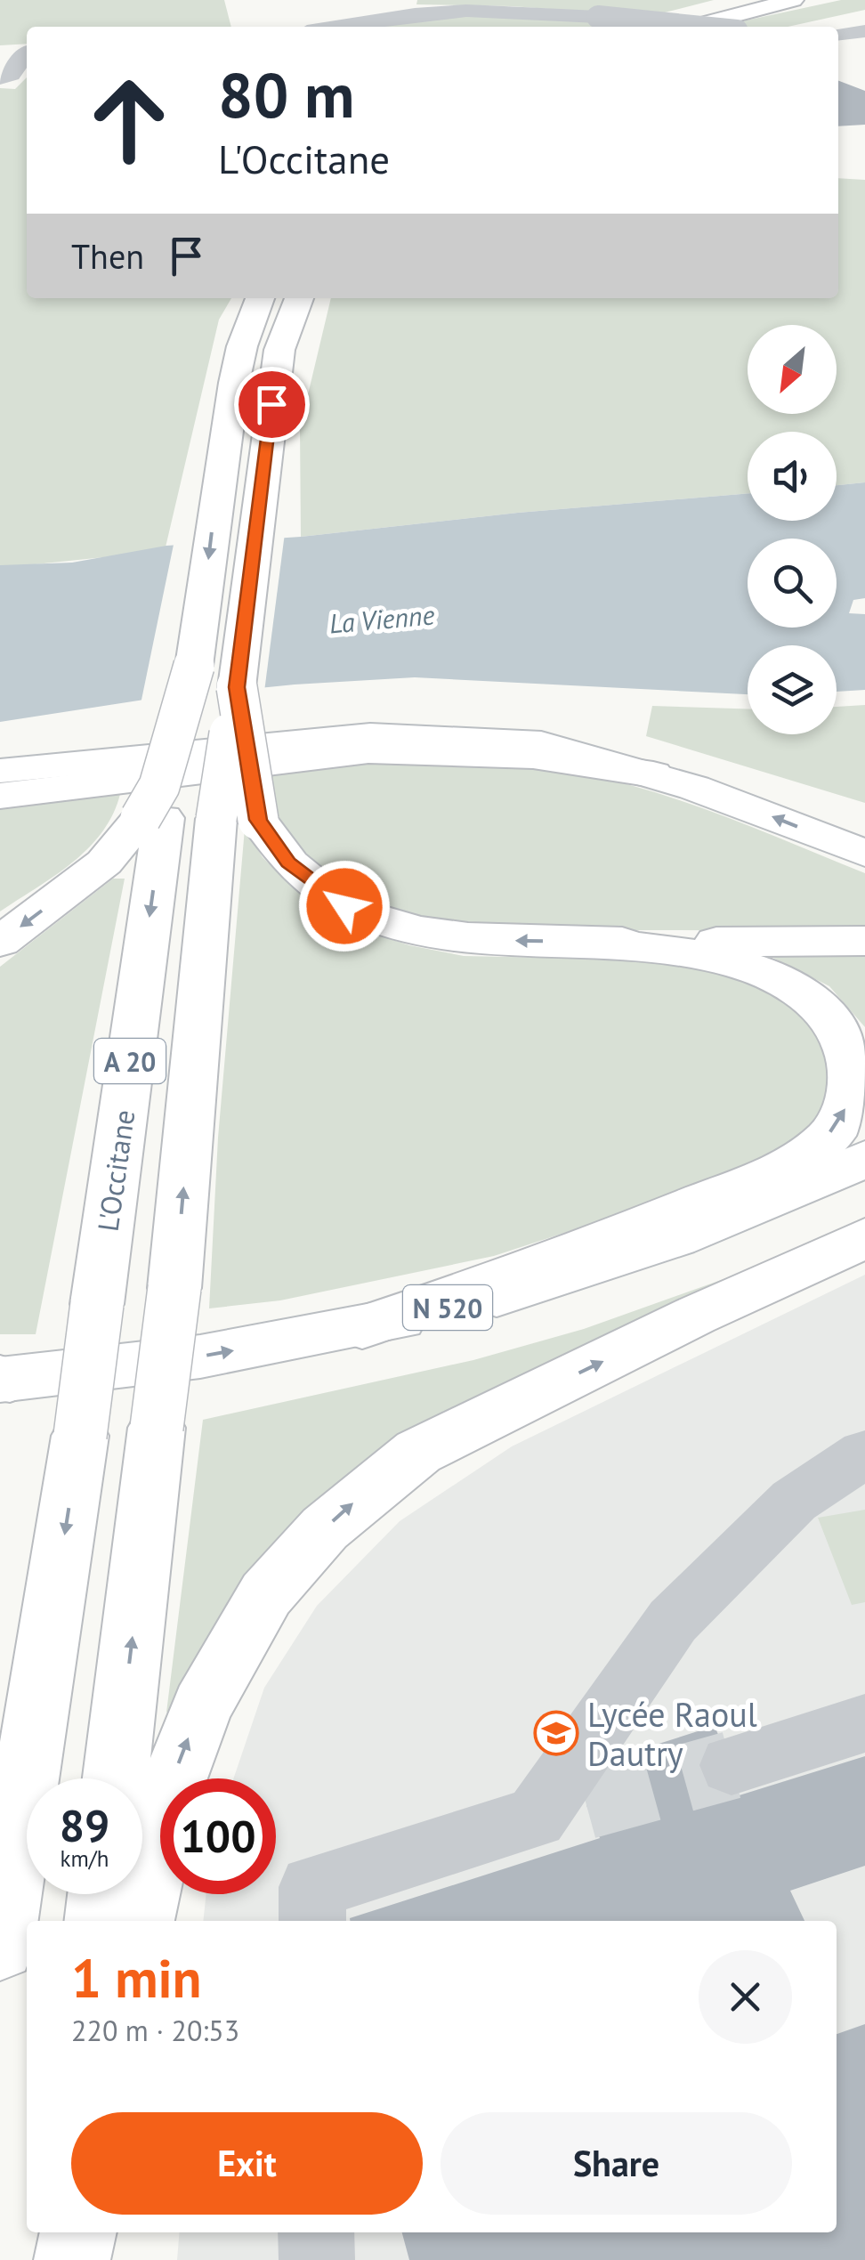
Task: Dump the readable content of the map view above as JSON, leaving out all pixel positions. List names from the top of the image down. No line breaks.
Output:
{"streets":{"main road":["A 20","L'Occitane","N 520"]},"water":["La Vienne"],"places":{"school or university":["Lycée Raoul Dautry"]},"north":"bottom left","page":{"turn":["80 m","L'Occitane"],"then":"Then","speed":"89 km/h","limit":"100","heading":["1 min","220 m · 20:53"],"buttons":["Exit","Share"]}}
